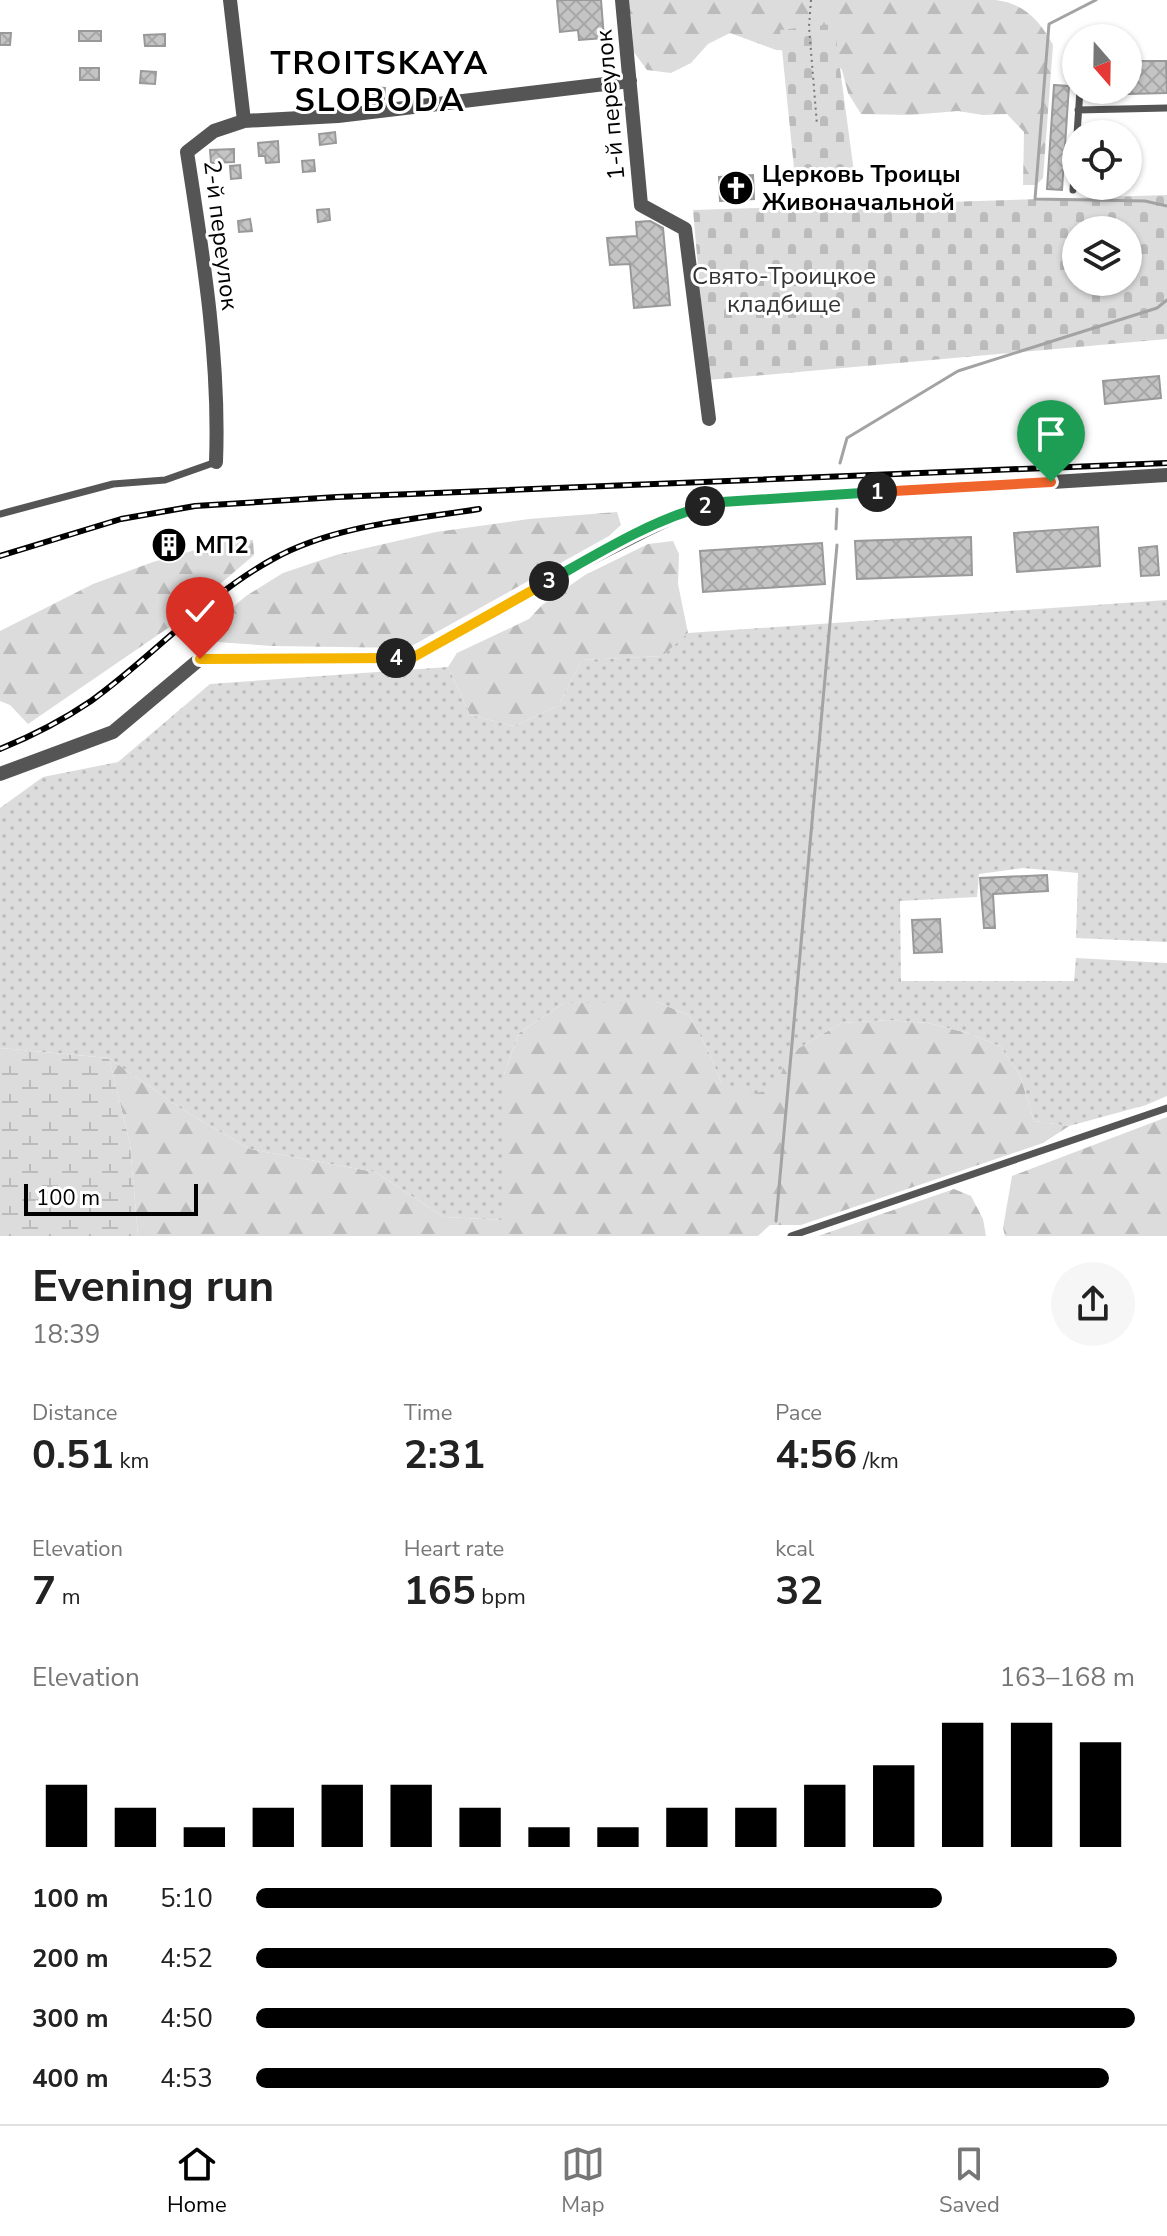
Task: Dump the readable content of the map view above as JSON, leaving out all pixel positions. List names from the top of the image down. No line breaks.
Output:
{"streets":{"street":["1-й переулок","2-й переулок"]},"districts":["TROITSKAYA SLOBODA"],"parks":["Свято-Троицкое кладбище"],"places":{"church":["Церковь Троицы Живоначальной"],"building":["МП2"]},"scale_bar":"100 m","north":"bottom","page":{"pins":["1","2","3","4"],"scale":"100 m","heading":["Evening run","18:39"],"stats":[["Distance","0.51 km"],["Time","2:31"],["Pace","4:56 /km"],["Elevation","7 m"],["Heart rate","165 bpm"],["kcal","32"]],"chart":["Elevation","163–168 m"],"list":[{"name":"100 m","note":"5:10"},{"name":"200 m","note":"4:52"},{"name":"300 m","note":"4:50"},{"name":"400 m","note":"4:53"}],"tabs":["Home","Map","Saved"]}}
